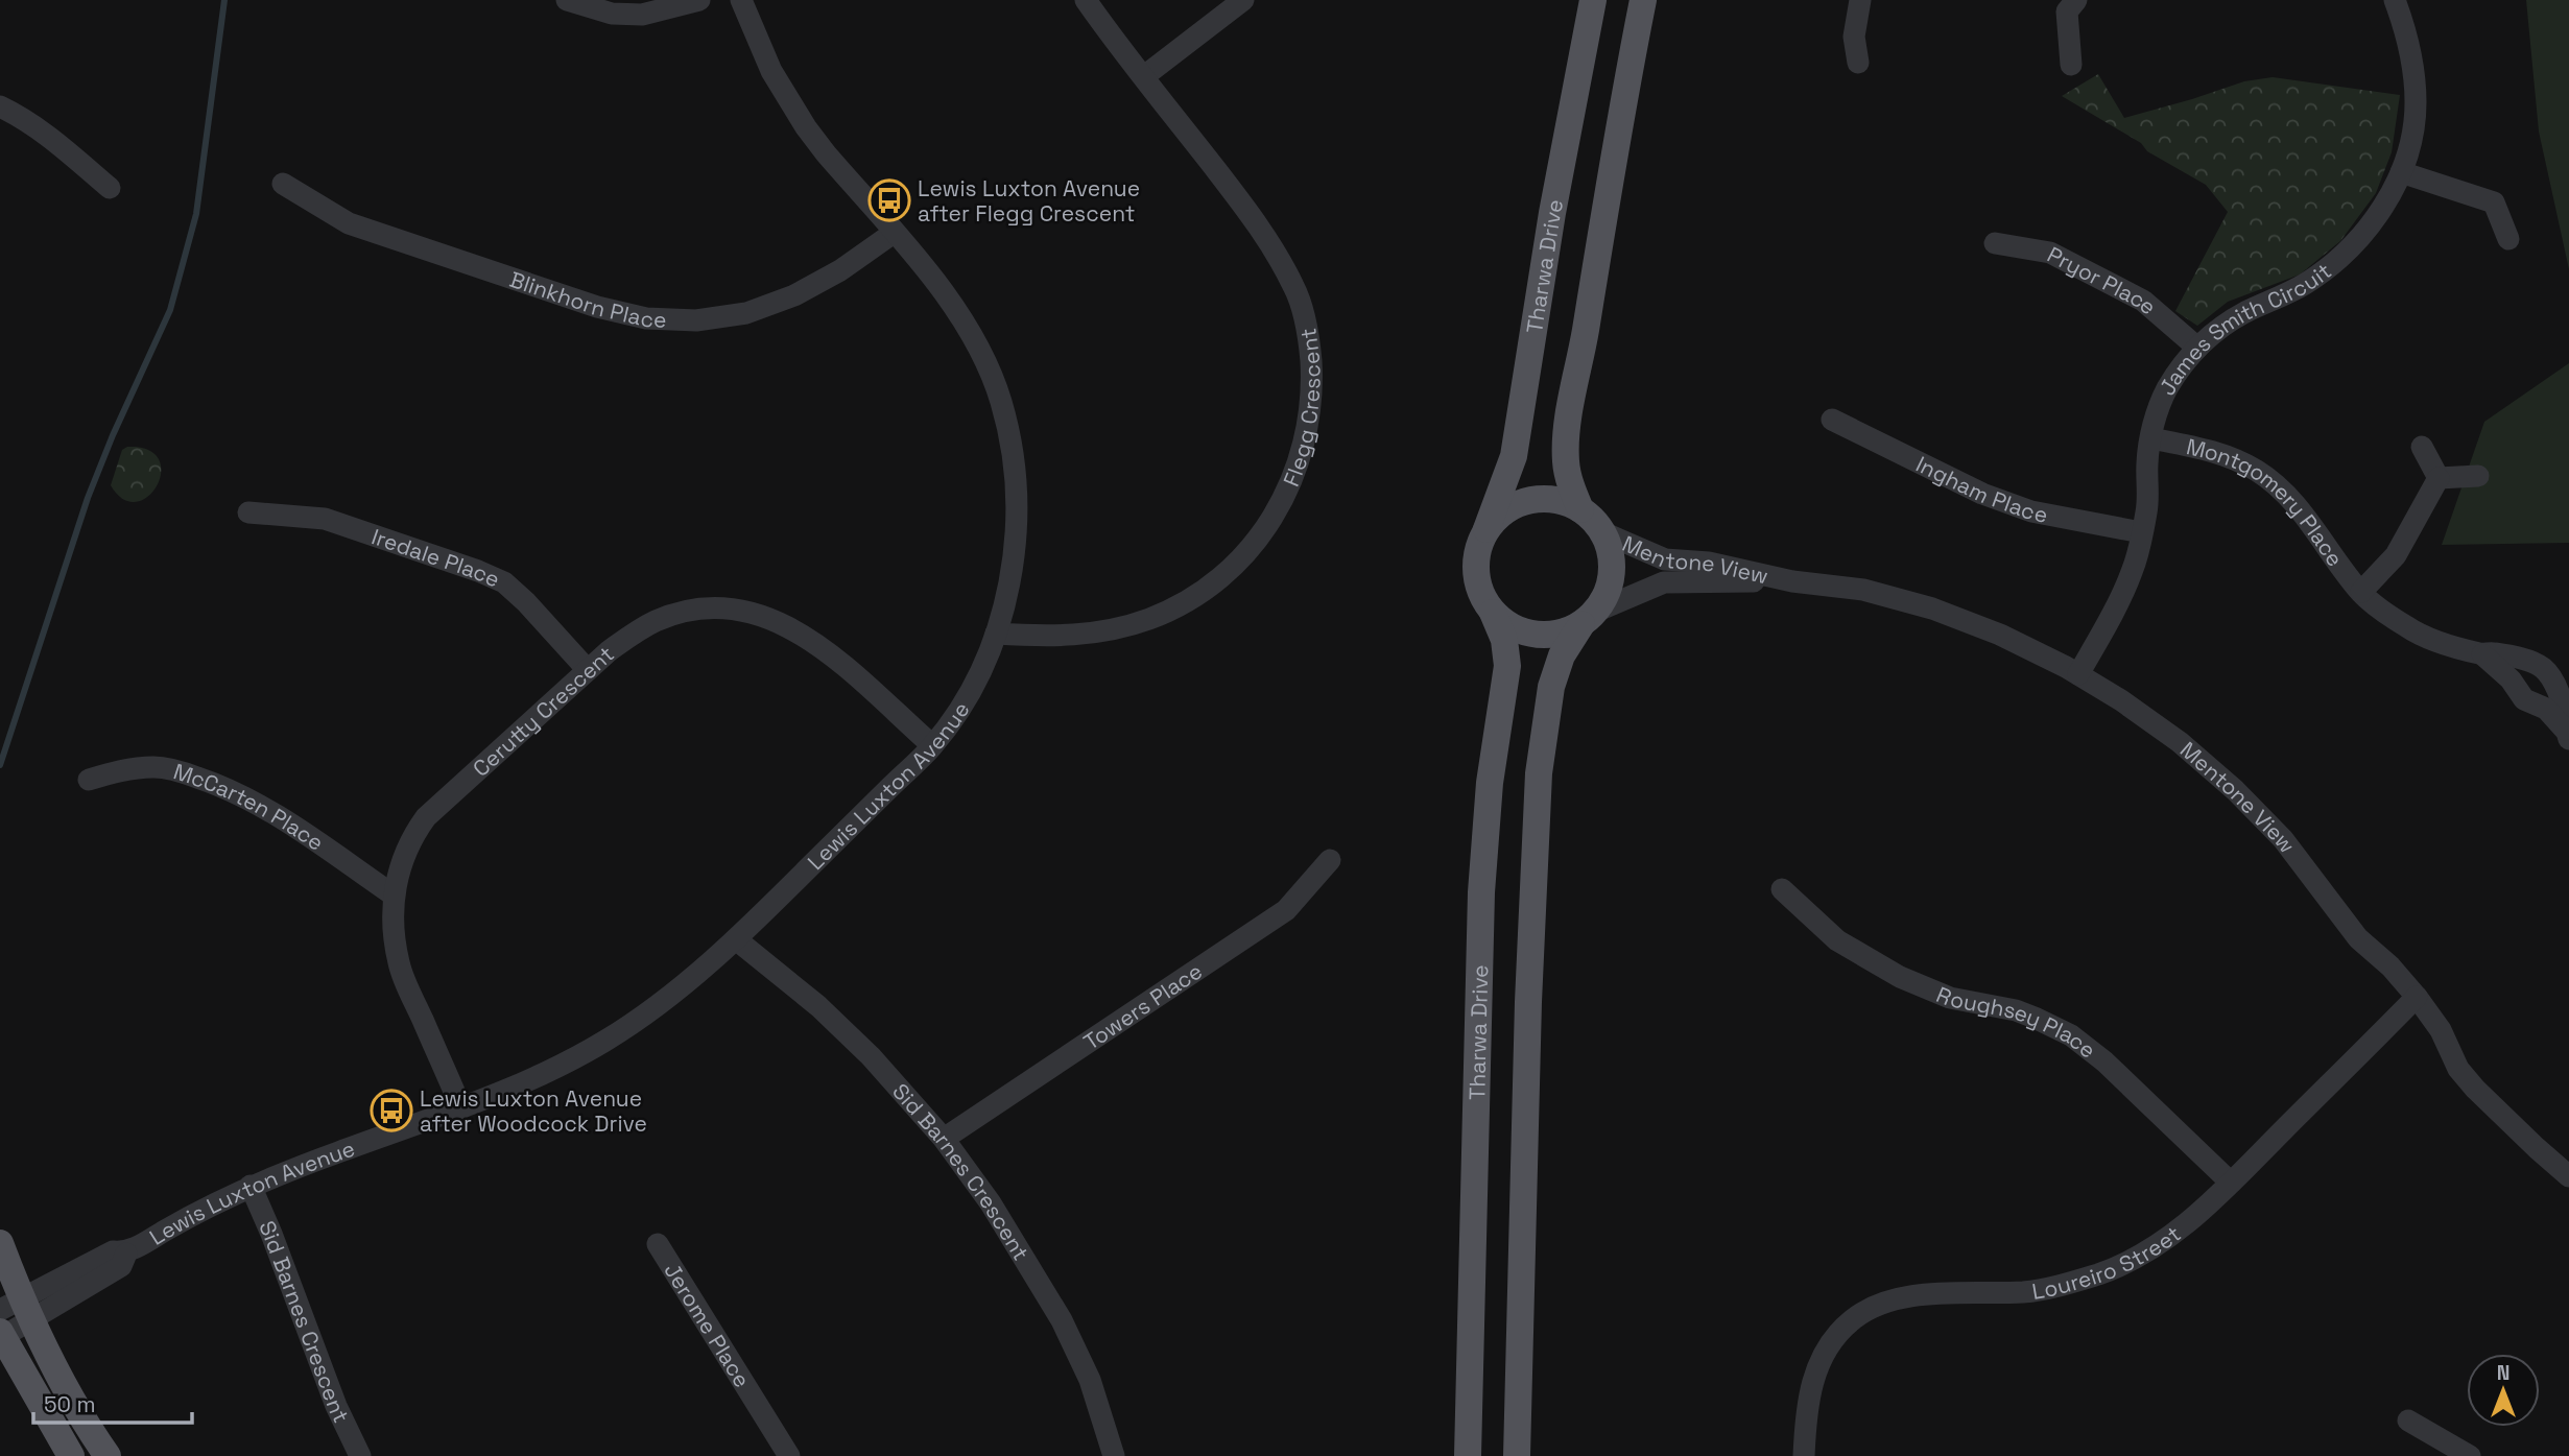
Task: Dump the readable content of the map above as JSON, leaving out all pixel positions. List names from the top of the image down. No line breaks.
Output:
{"streets":{"main road":["Tharwa Drive"],"street":["Pryor Place","Blinkhorn Place","James Smith Circuit","Flegg Crescent","Ingham Place","Montgomery Place","Mentone View","Iredale Place","Cerutty Crescent","Lewis Luxton Avenue","McCarten Place","Towers Place","Roughsey Place","Sid Barnes Crescent","Loureiro Street","Jerome Place"]},"crossings":[["Tharwa Drive","Mentone View"],["Pryor Place","James Smith Circuit"],["Blinkhorn Place","Lewis Luxton Avenue"],["James Smith Circuit","Ingham Place"],["James Smith Circuit","Montgomery Place"],["James Smith Circuit","Mentone View"],["Flegg Crescent","Lewis Luxton Avenue"],["Mentone View","Loureiro Street"],["Iredale Place","Cerutty Crescent"],["Cerutty Crescent","Lewis Luxton Avenue"],["Cerutty Crescent","McCarten Place"],["Lewis Luxton Avenue","Sid Barnes Crescent"],["Towers Place","Sid Barnes Crescent"],["Roughsey Place","Loureiro Street"]],"places":{"bus stop":["Lewis Luxton Avenue after Flegg Crescent","Lewis Luxton Avenue after Woodcock Drive"]},"scale_bar":"50 m","north":"top"}
